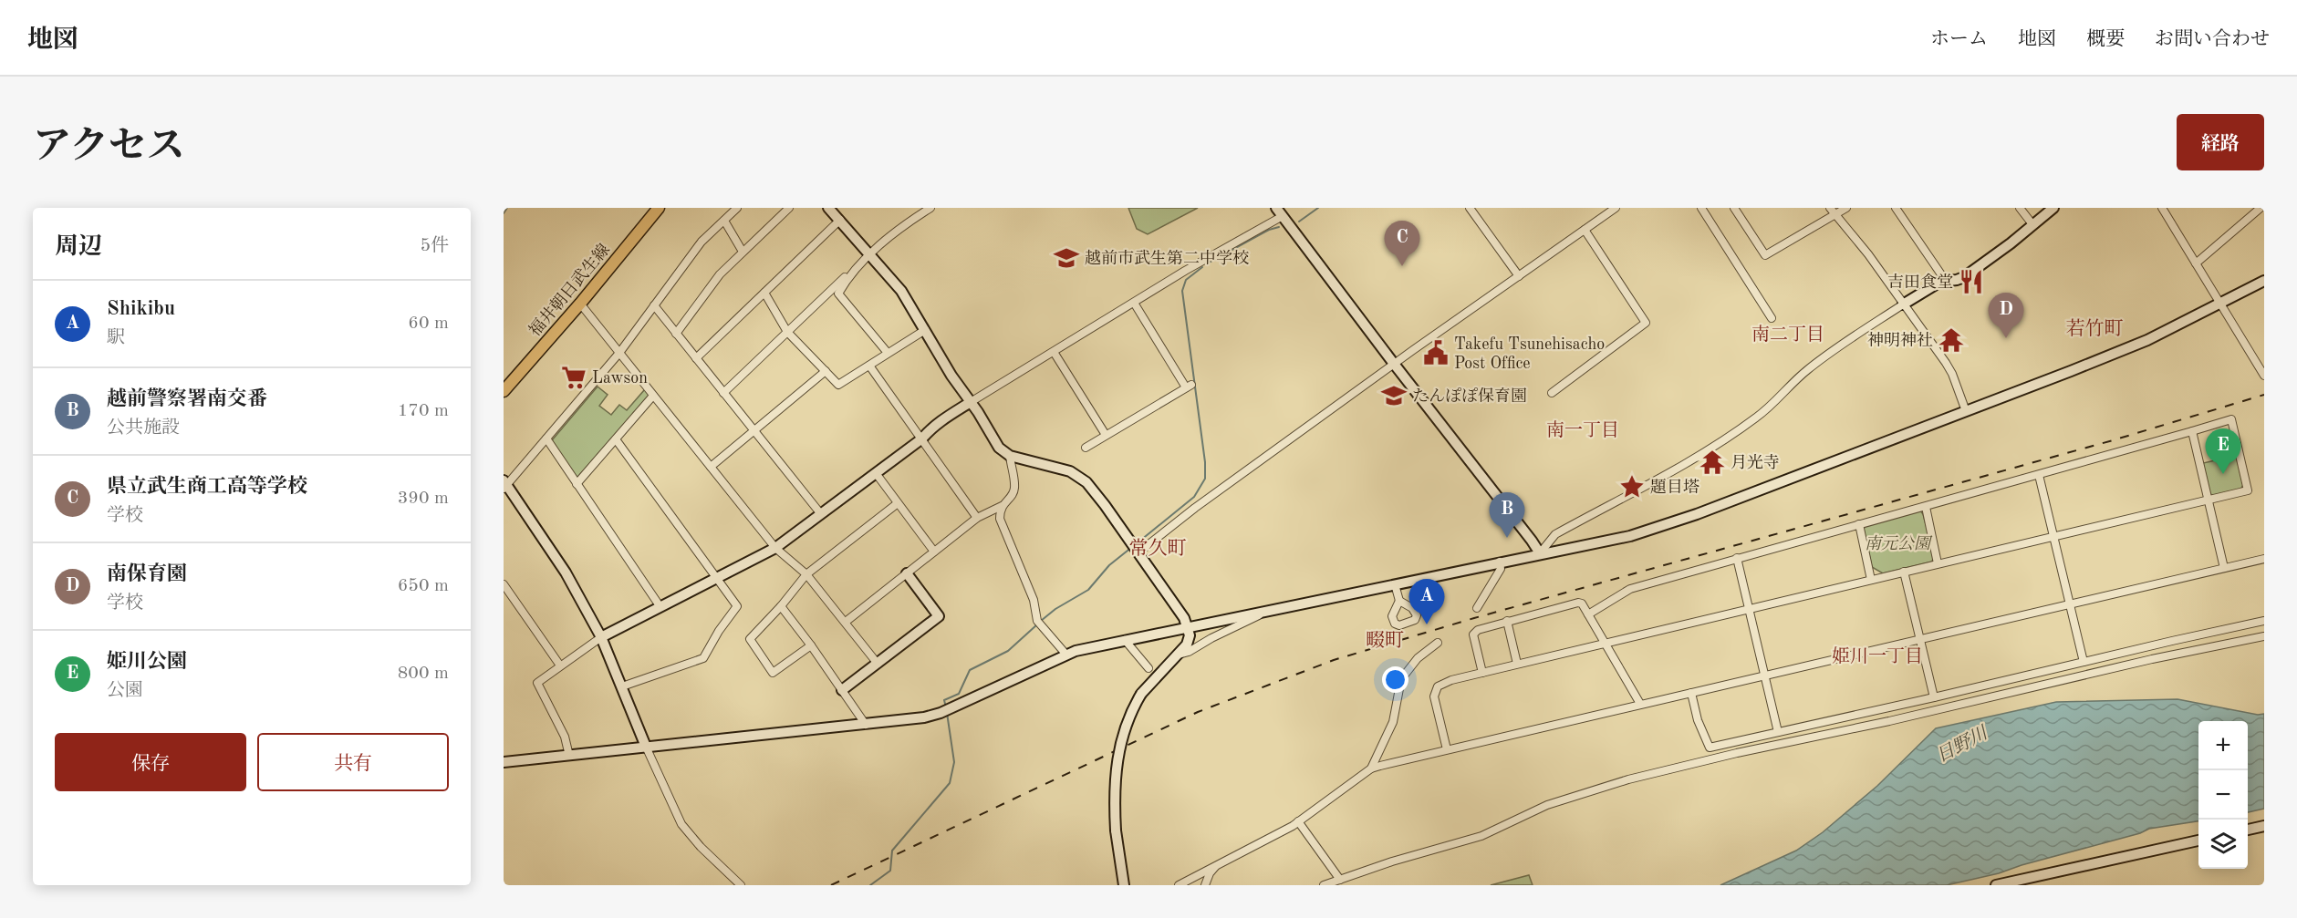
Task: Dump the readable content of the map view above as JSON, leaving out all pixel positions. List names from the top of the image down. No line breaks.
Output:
{"streets":{"main road":["福井朝日武生線"]},"districts":["若竹町","南二丁目","南一丁目","常久町","畷町","姫川一丁目"],"water":["日野川"],"parks":["南元公園"],"places":{"school or university":["越前市武生第二中学校","たんぽぽ保育園"],"restaurant":["吉田食堂"],"temple":["神明神社","月光寺"],"public building":["Takefu Tsunehisacho Post Office"],"supermarket":["Lawson"],"place":["題目塔"]},"page":{"header":"地図","nav":["ホーム","地図","概要","お問い合わせ"],"title":"アクセス","buttons":["経路",["保存","共有"]],"heading":["周辺","5件"],"pins":["C","D","E","B","A"],"list":[{"mark":"A","name":"Shikibu","note":"駅","value":"60 m"},{"mark":"B","name":"越前警察署南交番","note":"公共施設","value":"170 m"},{"mark":"C","name":"県立武生商工高等学校","note":"学校","value":"390 m"},{"mark":"D","name":"南保育園","note":"学校","value":"650 m"},{"mark":"E","name":"姫川公園","note":"公園","value":"800 m"}],"map_buttons":["+","−"]}}
